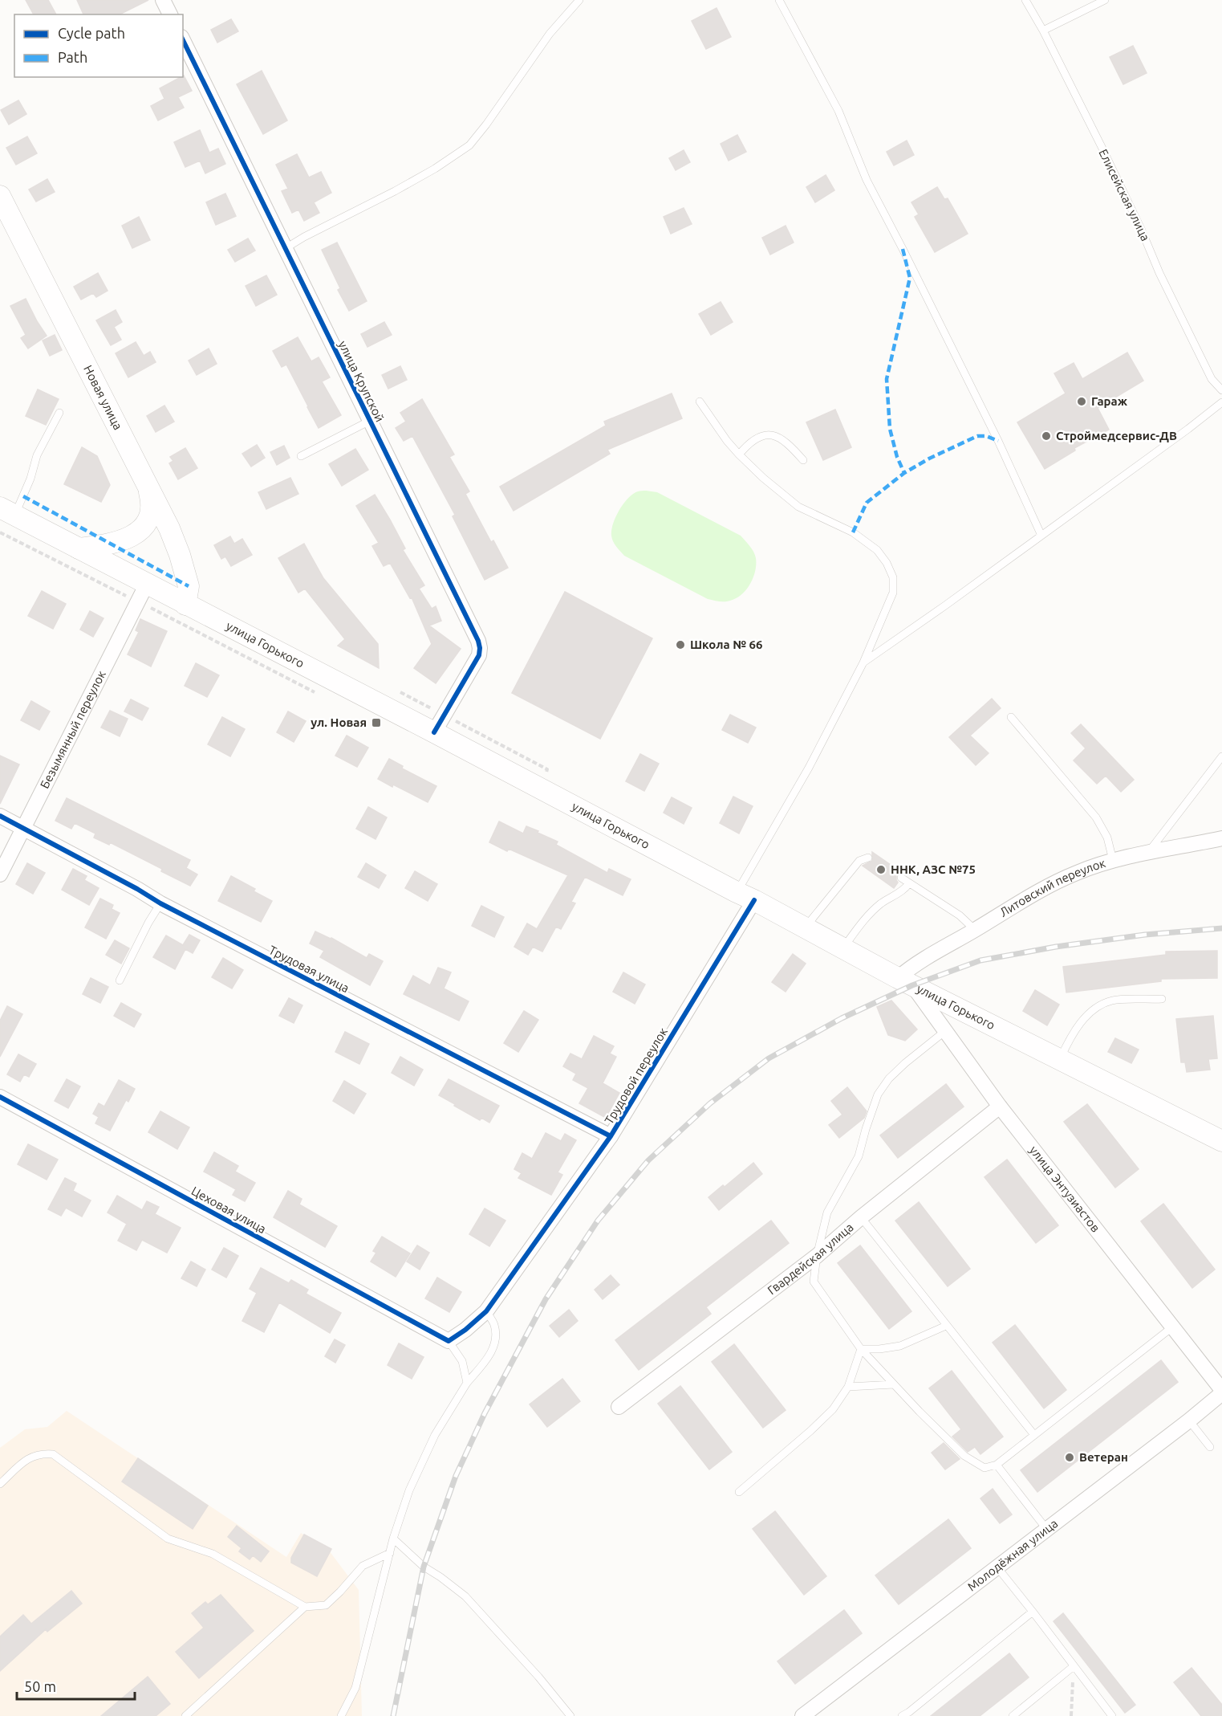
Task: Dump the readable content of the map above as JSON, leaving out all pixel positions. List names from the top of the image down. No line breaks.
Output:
{"streets":{"main road":["Новая улица","улица Горького"],"street":["улица Крупской","Безымянный переулок","Литовский переулок","Трудовая улица","Трудовой переулок","улица Энтузиастов","Цеховая улица","Гвардейская улица","Молодёжная улица"],"lane":["Елисейская улица"]},"crossings":[["улица Крупской","улица Горького"],["Новая улица","улица Горького"],["улица Горького","Безымянный переулок"],["улица Горького","Литовский переулок"],["улица Горького","Трудовой переулок"],["улица Горького","улица Энтузиастов"],["Безымянный переулок","Трудовая улица"],["Литовский переулок","улица Энтузиастов"],["Трудовая улица","Трудовой переулок"],["Трудовой переулок","Цеховая улица"],["улица Энтузиастов","Гвардейская улица"],["улица Энтузиастов","Молодёжная улица"]],"places":{"other":["Гараж","Строймедсервис-ДВ","Школа № 66","ННК, АЗС №75","Ветеран"],"transit":["ул. Новая"]},"legend":["Cycle path","Path"],"scale_bar":"50 m"}
